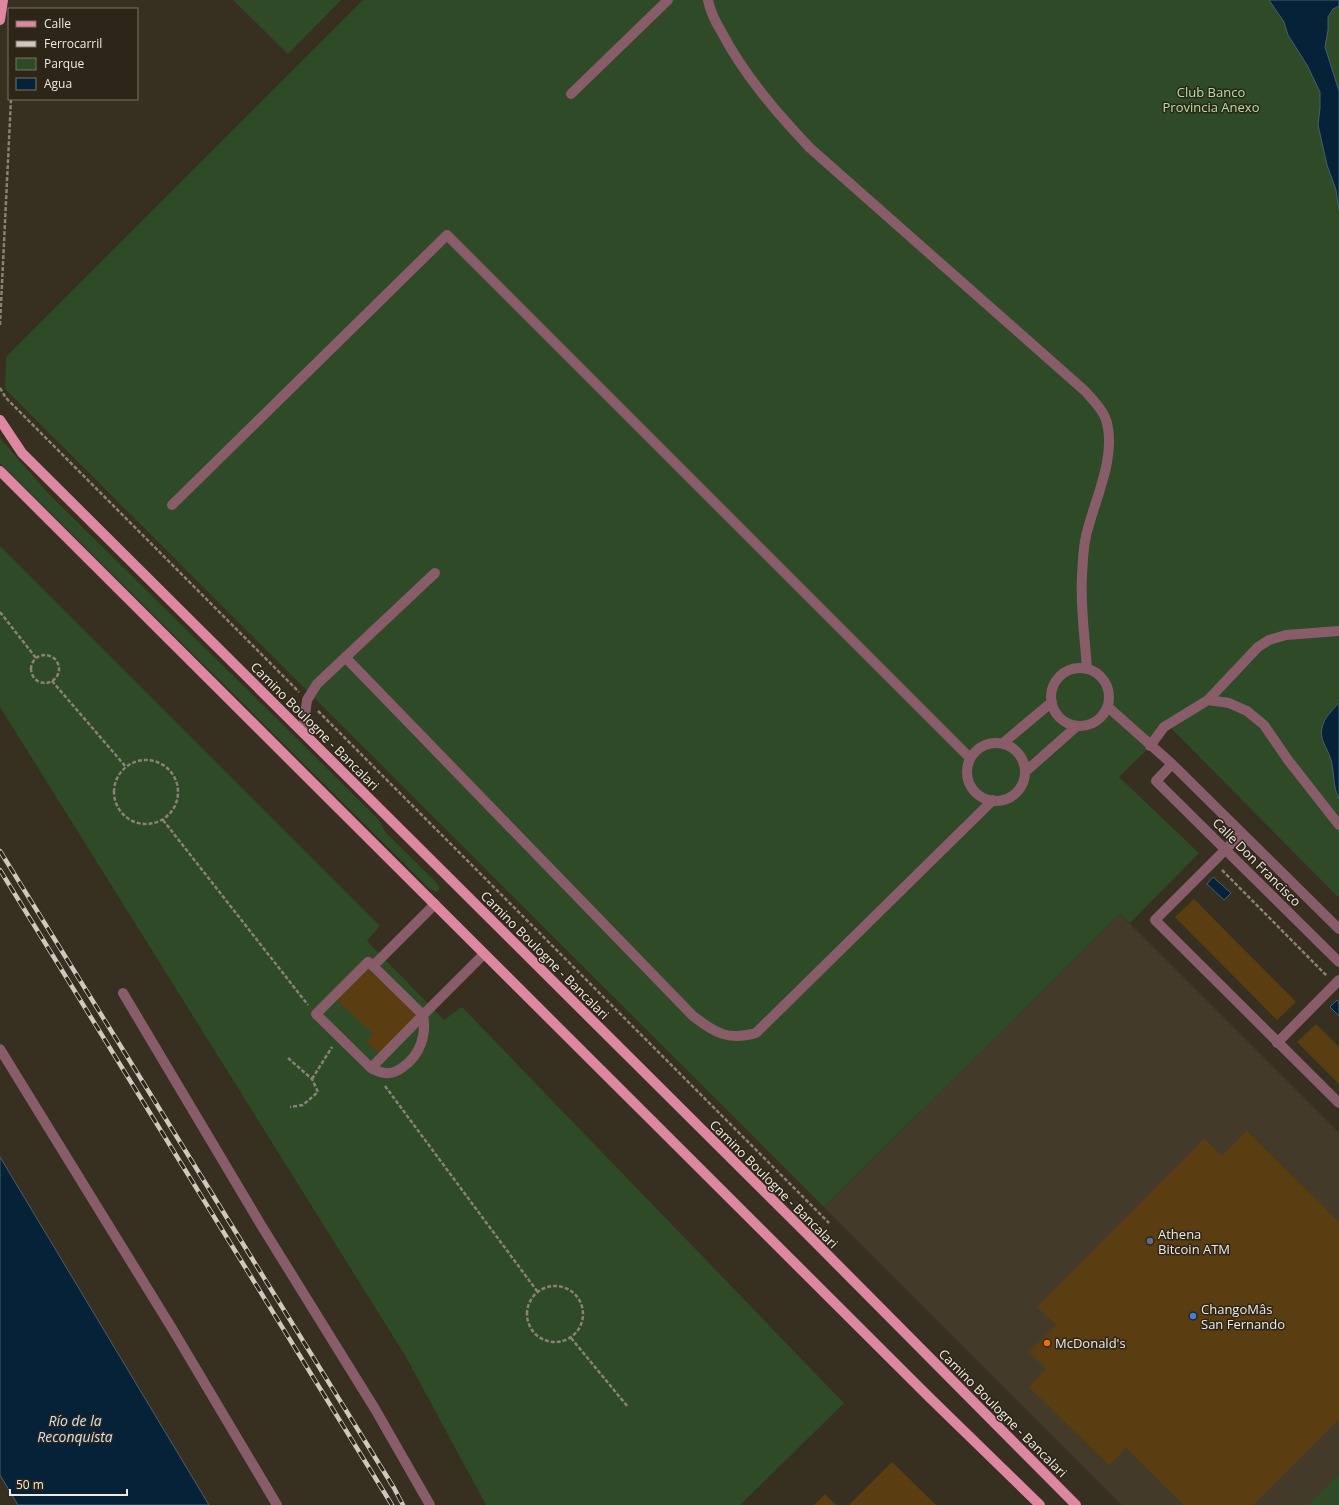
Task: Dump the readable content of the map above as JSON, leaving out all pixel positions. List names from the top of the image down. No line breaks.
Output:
{"streets":{"main road":["Camino Boulogne - Bancalari"],"street":["Calle Don Francisco"]},"water":["Río de la Reconquista"],"parks":["Club Banco Provincia Anexo"],"places":["Athena Bitcoin ATM","ChangoMâs San Fernando","McDonald's"],"legend":["Calle","Ferrocarril","Parque","Agua"],"scale_bar":"50 m"}
